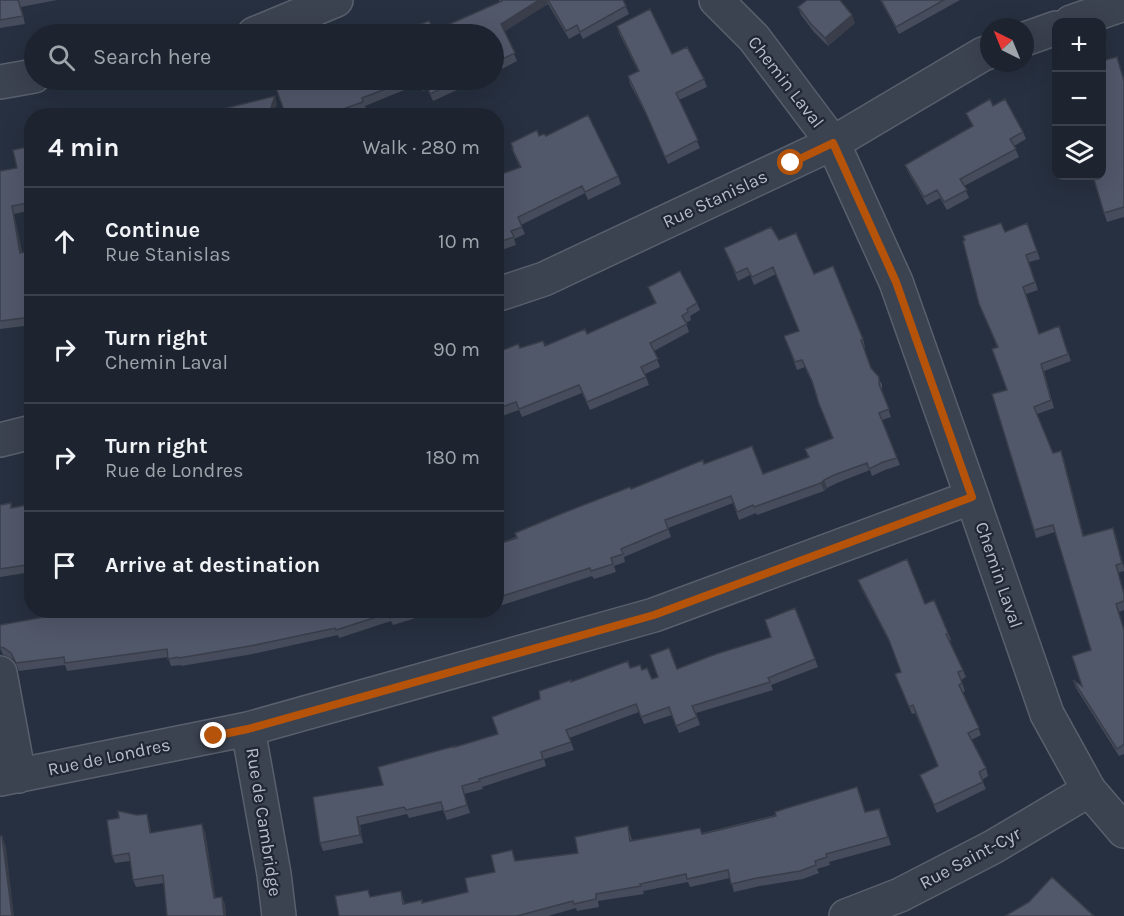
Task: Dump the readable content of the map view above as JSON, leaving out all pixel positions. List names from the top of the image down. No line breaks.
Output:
{"streets":{"street":["Chemin Laval","Rue Stanislas","Rue de Londres","Rue de Cambridge","Rue Saint-Cyr"]},"crossings":[["Chemin Laval","Rue Stanislas"],["Chemin Laval","Rue de Londres"],["Chemin Laval","Rue Saint-Cyr"],["Rue de Londres","Rue de Cambridge"]],"north":"top left","page":{"map_buttons":["+","−"],"search":"Search here","heading":["4 min","Walk · 280 m"],"list":[["Continue","Rue Stanislas","10 m"],["Turn right","Chemin Laval","90 m"],["Turn right","Rue de Londres","180 m"],"Arrive at destination"]}}
